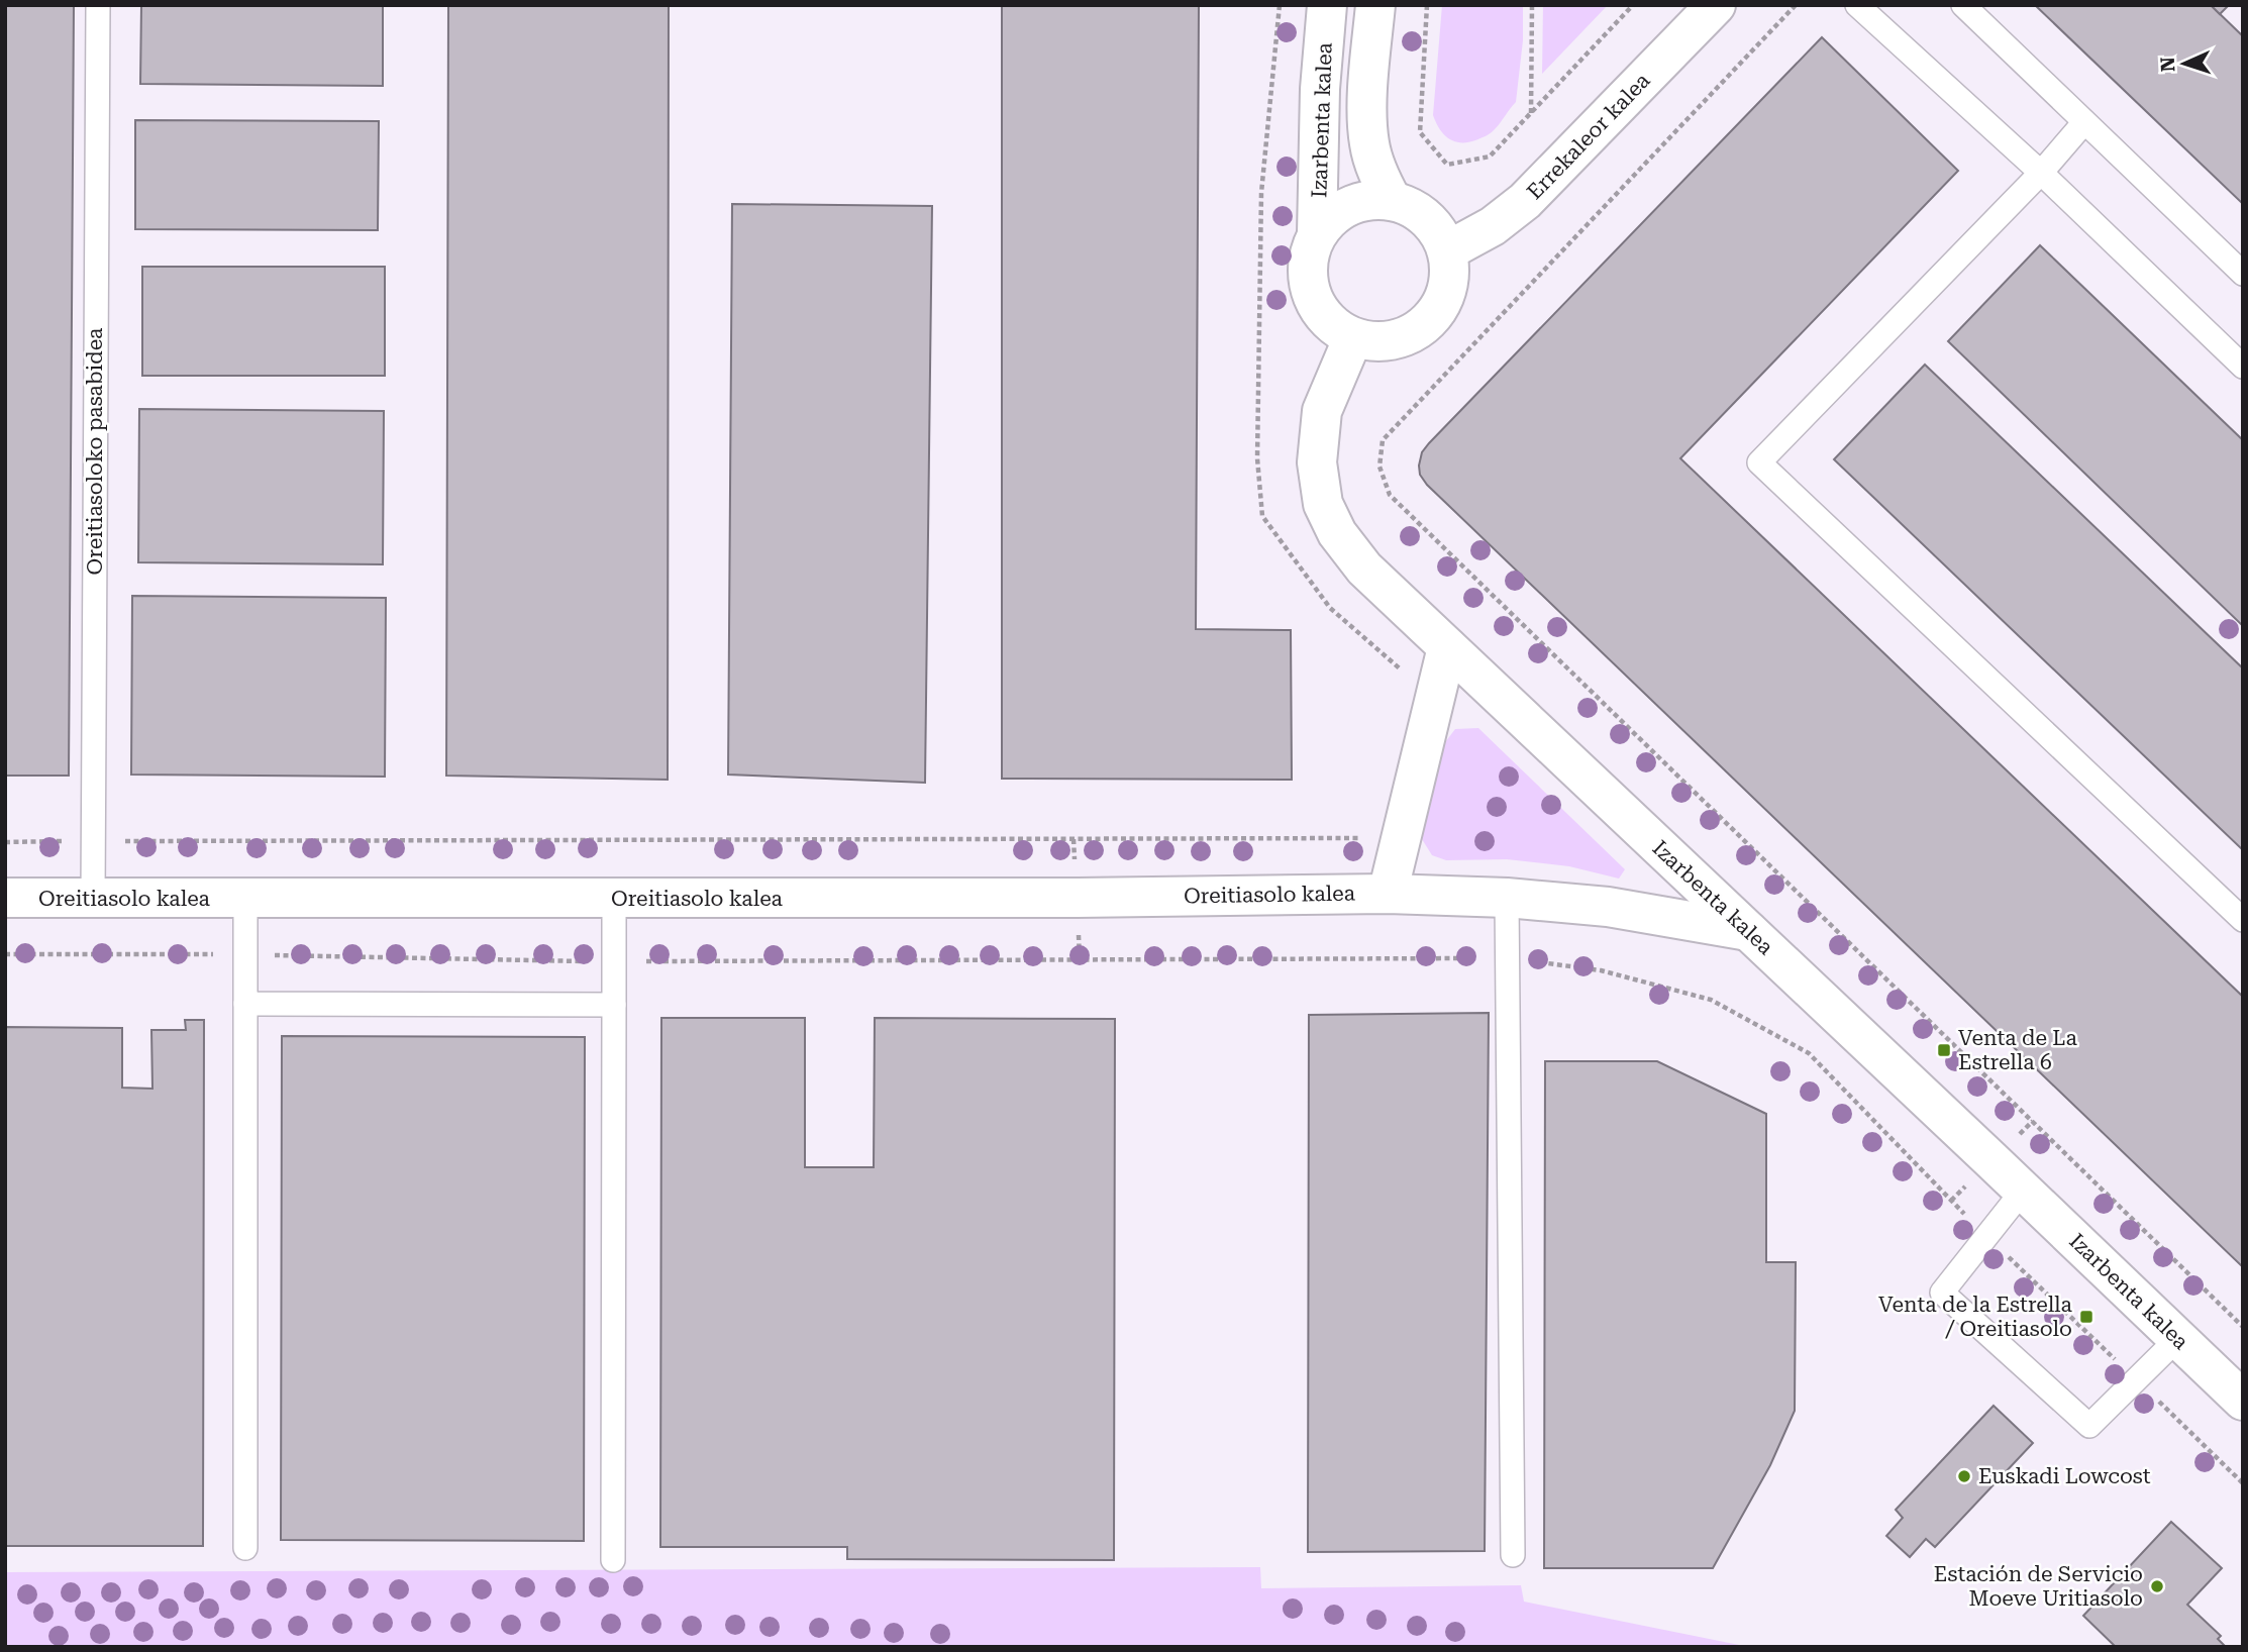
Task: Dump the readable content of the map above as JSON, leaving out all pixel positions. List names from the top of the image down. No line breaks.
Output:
{"streets":{"street":["Izarbenta kalea","Errekaleor kalea","Oreitiasolo kalea"],"lane":["Oreitiasoloko pasabidea"]},"crossings":[["Izarbenta kalea","Errekaleor kalea"],["Izarbenta kalea","Oreitiasolo kalea"],["Oreitiasoloko pasabidea","Oreitiasolo kalea"]],"places":{"transit":["Venta de La Estrella 6","Venta de la Estrella / Oreitiasolo"],"other":["Euskadi Lowcost","Estación de Servicio Moeve Uritiasolo"]},"north":"left"}
